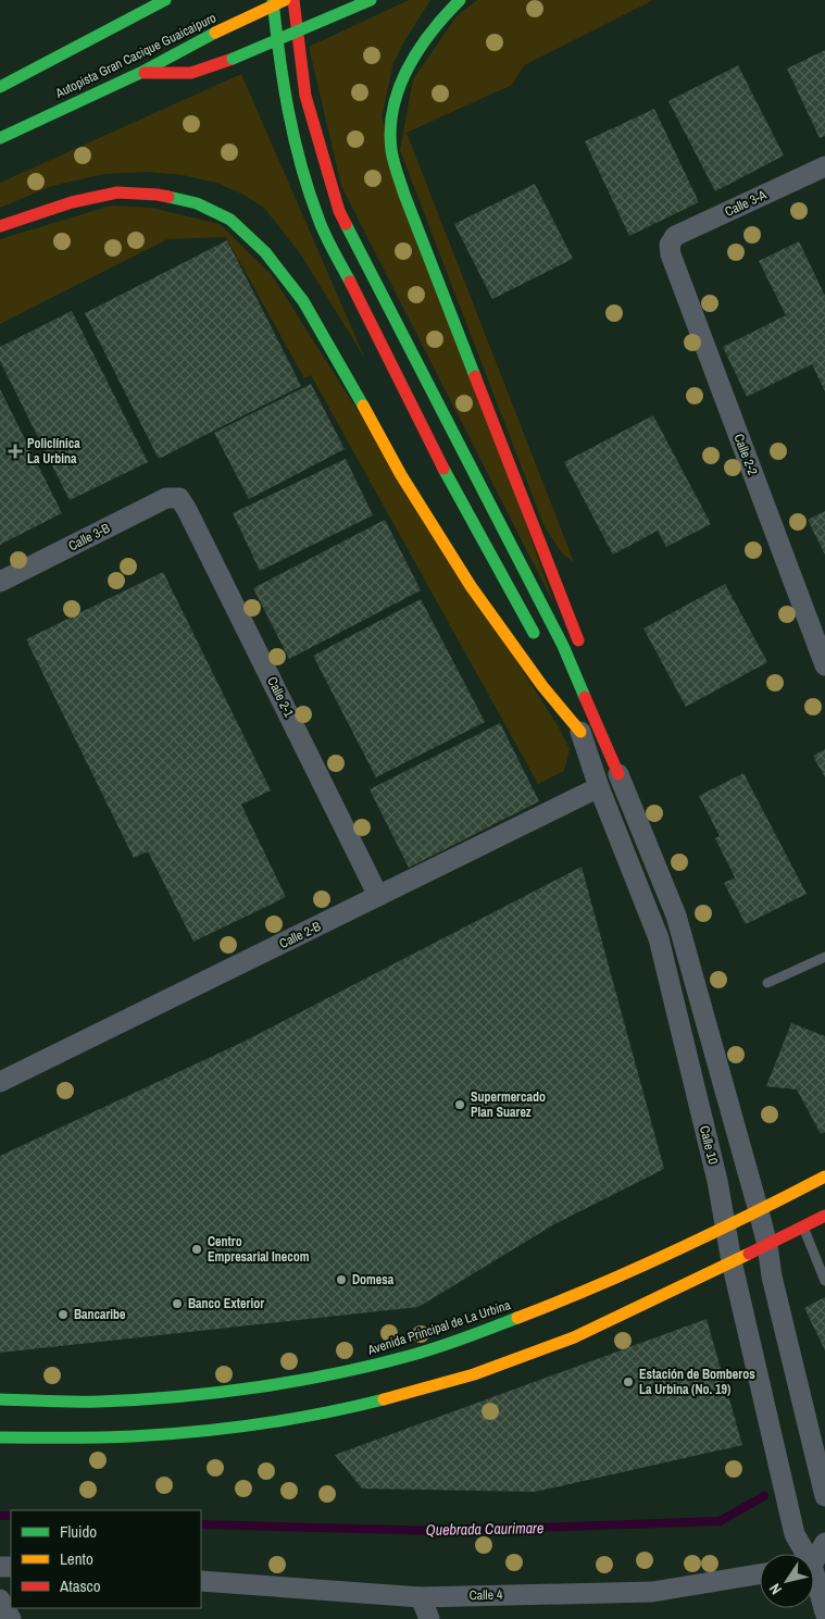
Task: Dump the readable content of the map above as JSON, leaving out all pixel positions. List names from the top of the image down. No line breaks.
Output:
{"streets":{"main road":["Autopista Gran Cacique Guaicaipuro","Avenida Principal de La Urbina"],"street":["Calle 3-A","Calle 2-2","Calle 3-B","Calle 2-1","Calle 2-B","Calle 10","Calle 4"]},"crossings":[["Calle 3-A","Calle 2-2"],["Calle 3-B","Calle 2-1"],["Calle 2-1","Calle 2-B"],["Calle 2-B","Calle 10"],["Calle 10","Avenida Principal de La Urbina"]],"water":["Quebrada Caurimare"],"places":{"health":["Policlínica La Urbina"],"other":["Supermercado Plan Suarez","Centro Empresarial Inecom","Domesa","Banco Exterior","Bancaribe","Estación de Bomberos La Urbina (No. 19)"]},"legend":["Fluido","Lento","Atasco"],"north":"bottom left"}
